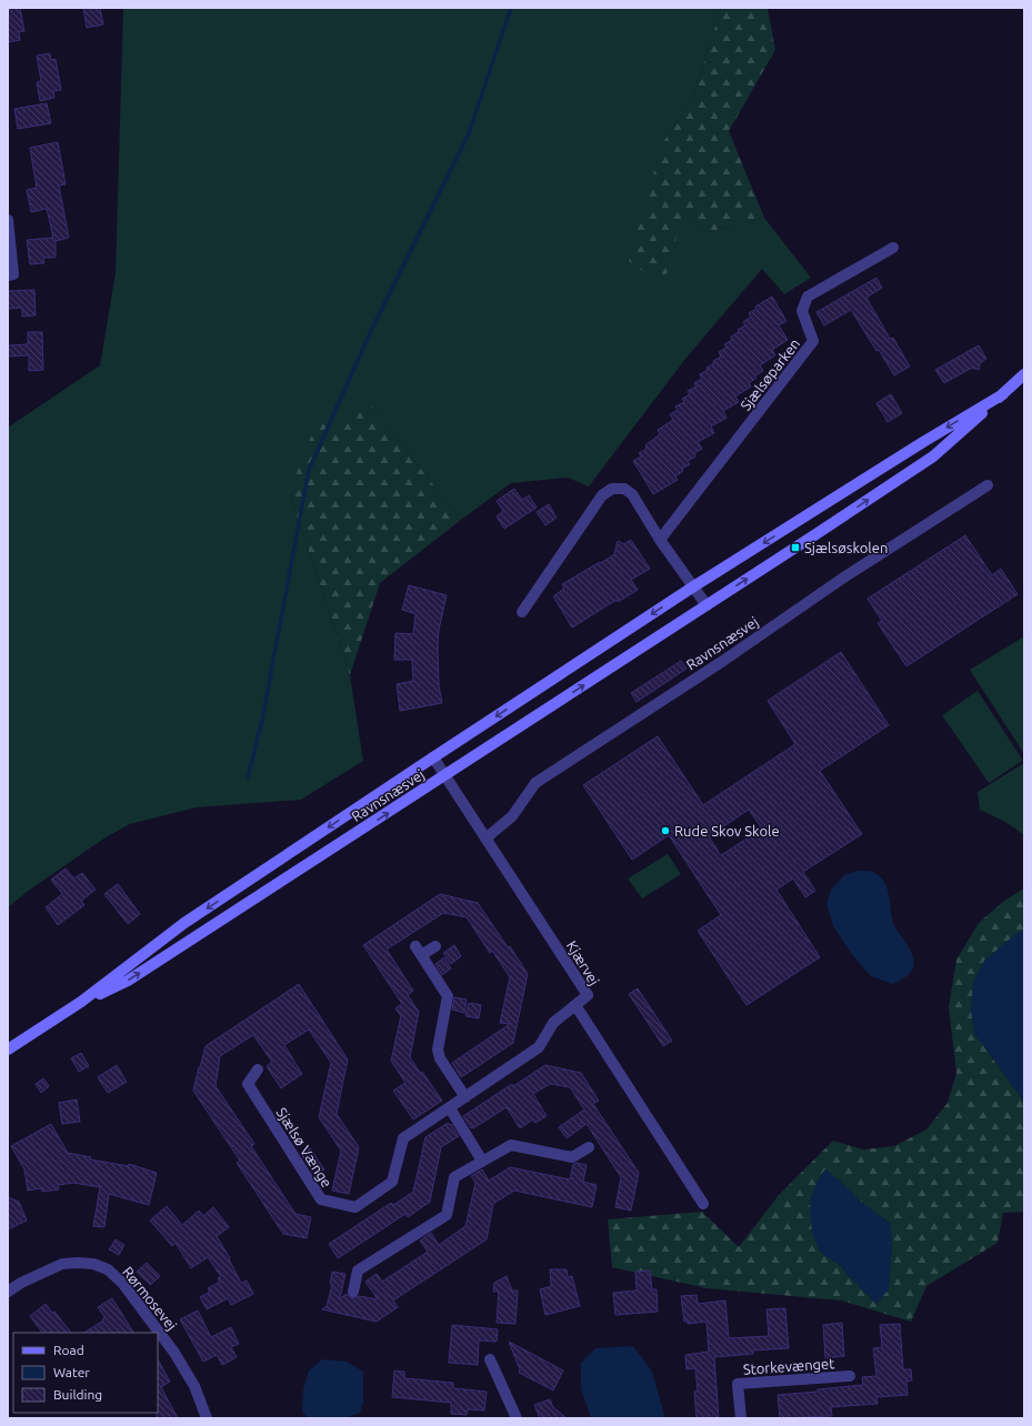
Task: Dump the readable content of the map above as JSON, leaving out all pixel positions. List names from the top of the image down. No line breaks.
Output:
{"streets":{"main road":["Ravnsnæsvej"],"street":["Sjælsøparken","Kjærvej","Sjælsø Vænge","Rørmosevej","Storkevænget"]},"crossings":[["Ravnsnæsvej","Kjærvej"],["Kjærvej","Sjælsø Vænge"]],"places":{"transit":["Sjælsøskolen"],"other":["Rude Skov Skole"]},"legend":["Road","Water","Building"]}
